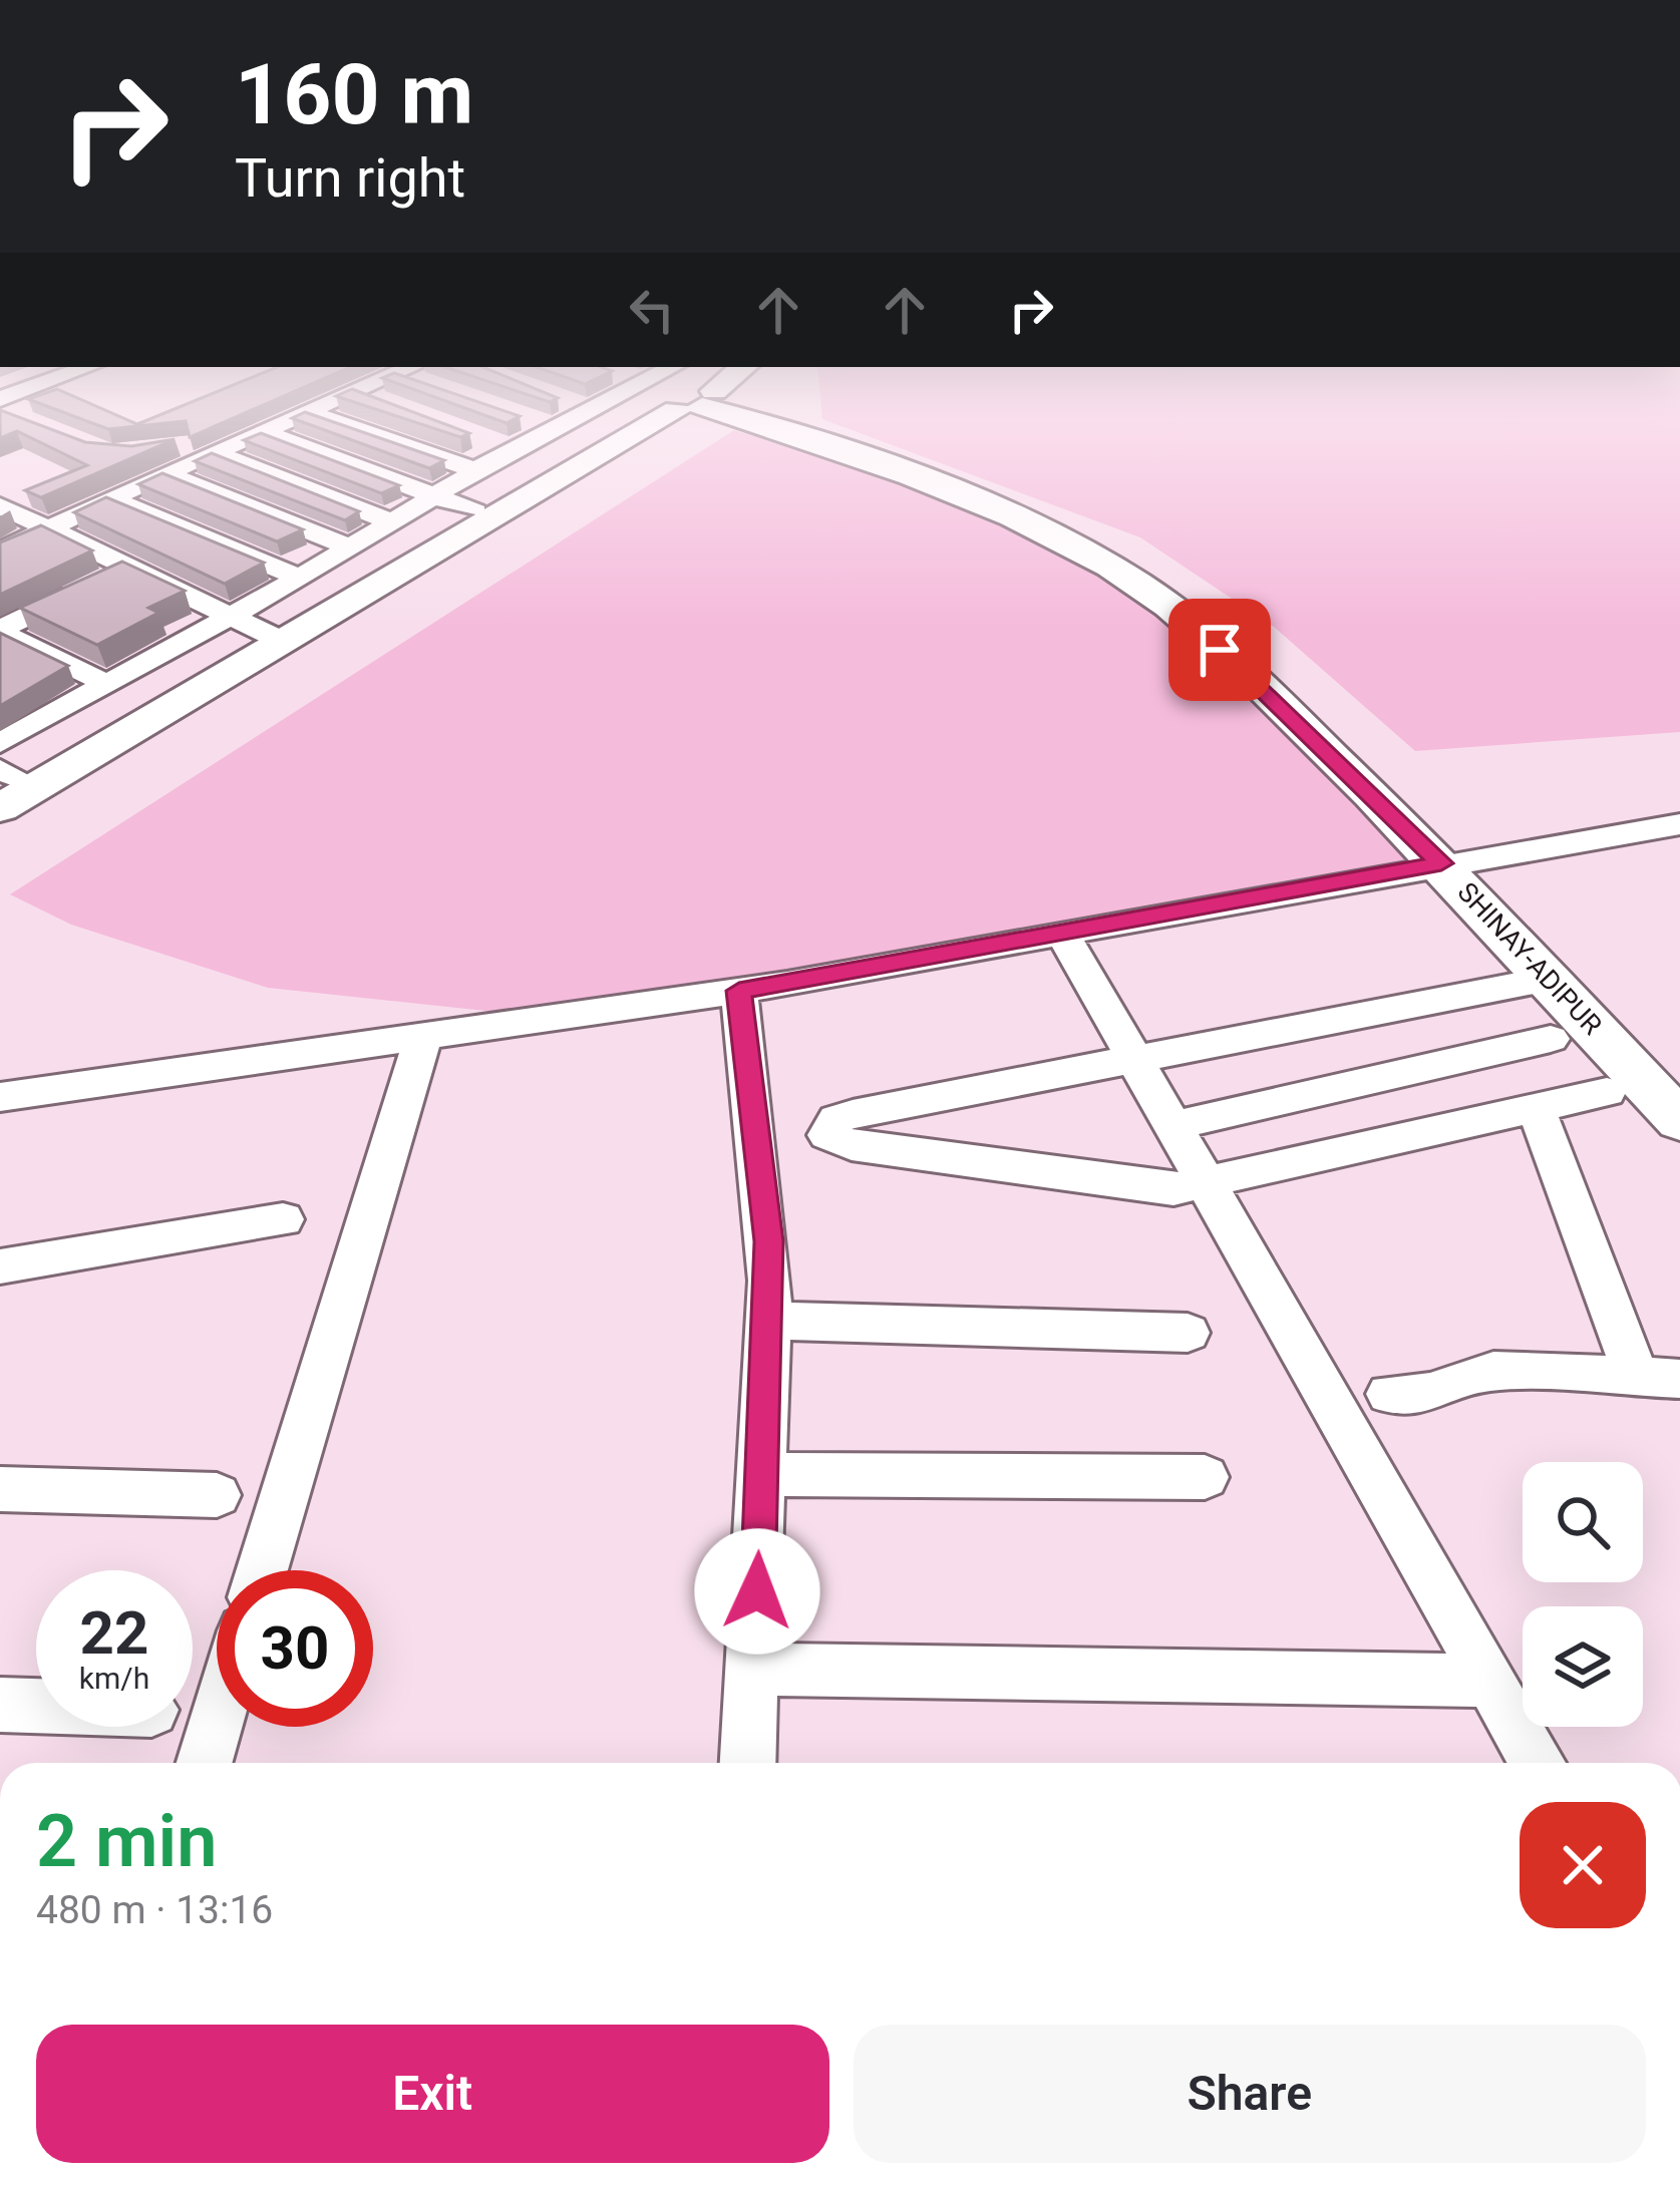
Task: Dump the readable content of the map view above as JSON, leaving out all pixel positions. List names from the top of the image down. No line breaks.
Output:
{"streets":{"main road":["SHINAY-ADIPUR"]},"page":{"turn":["160 m","Turn right"],"speed":"22 km/h","limit":"30","heading":["2 min","480 m · 13:16"],"buttons":["Exit","Share"]}}
